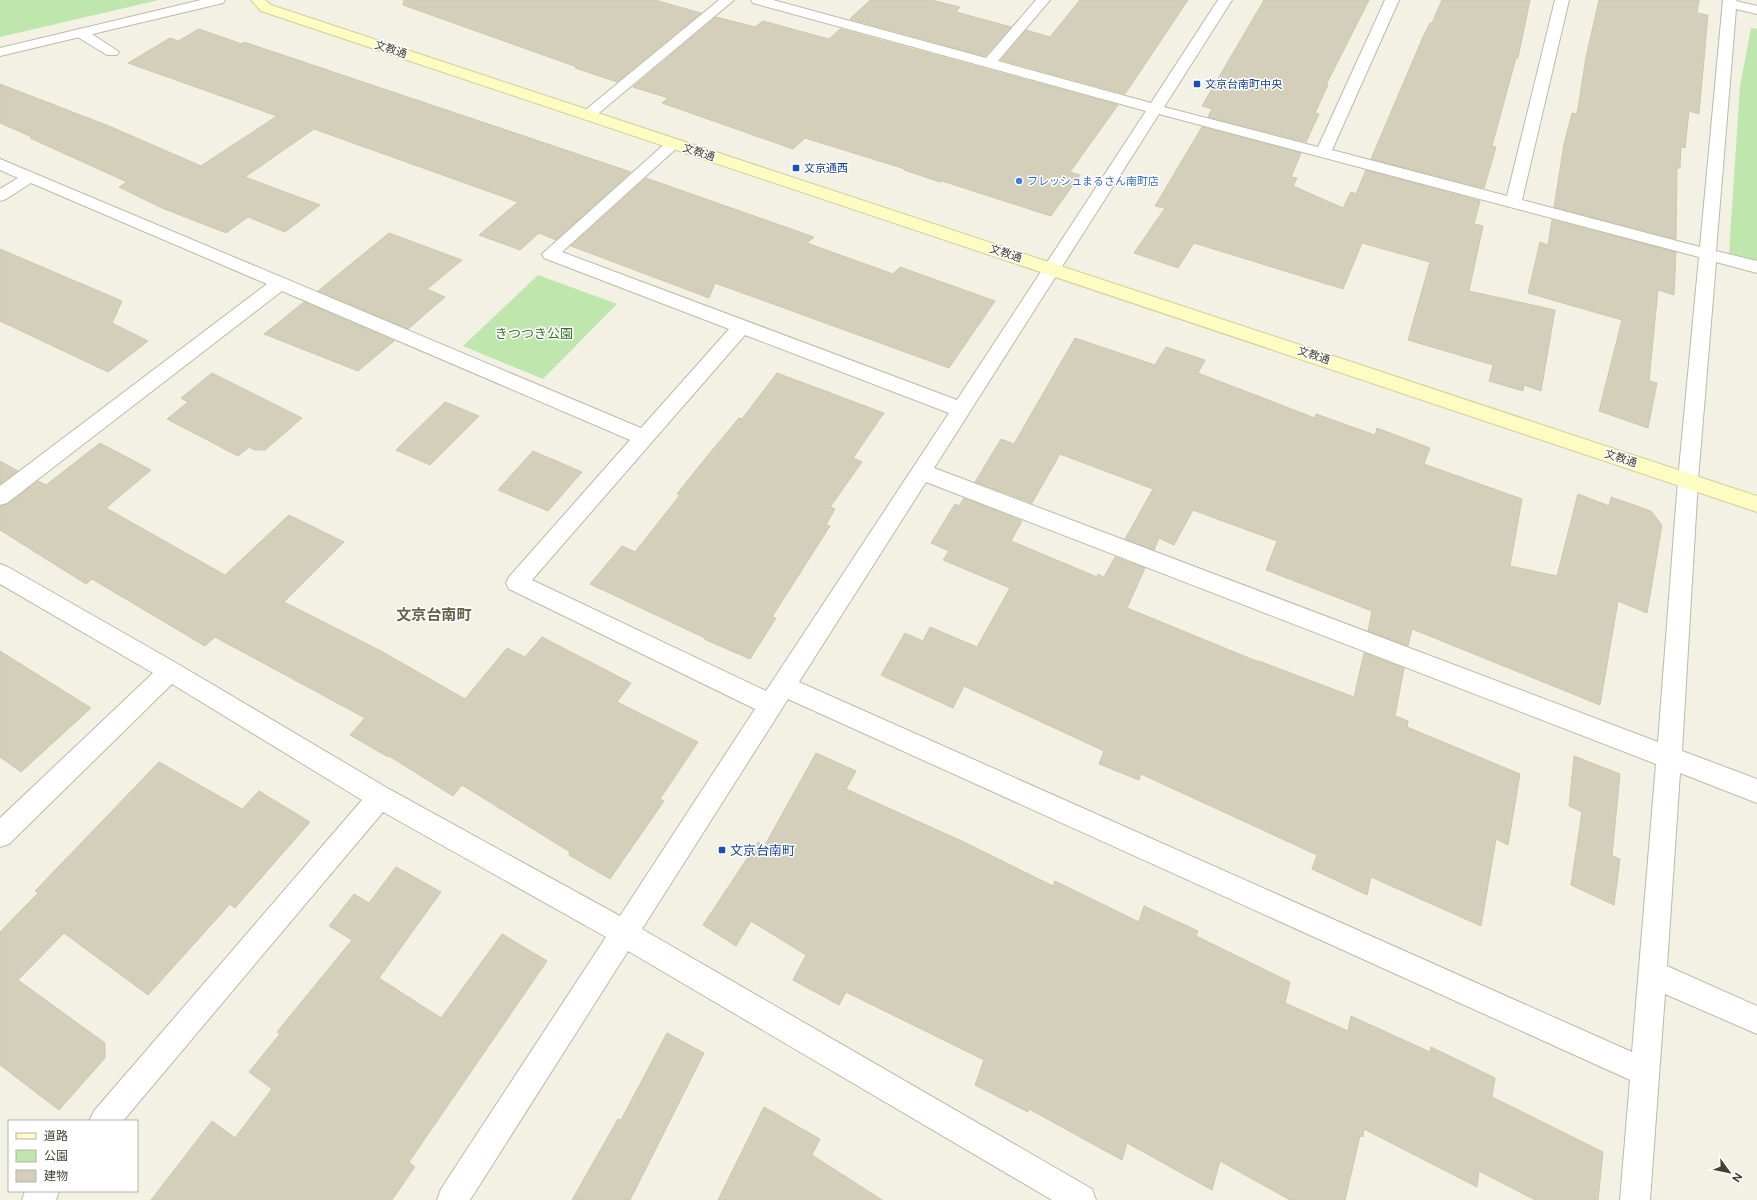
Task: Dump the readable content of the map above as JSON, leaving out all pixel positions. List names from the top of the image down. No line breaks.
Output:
{"streets":{"street":["文教通"]},"districts":["文京台南町"],"parks":["きつつき公園"],"places":{"transit":["文京台南町中央","文京通西","文京台南町"],"other":["フレッシュまるさん南町店"]},"legend":["道路","公園","建物"],"north":"bottom right"}
